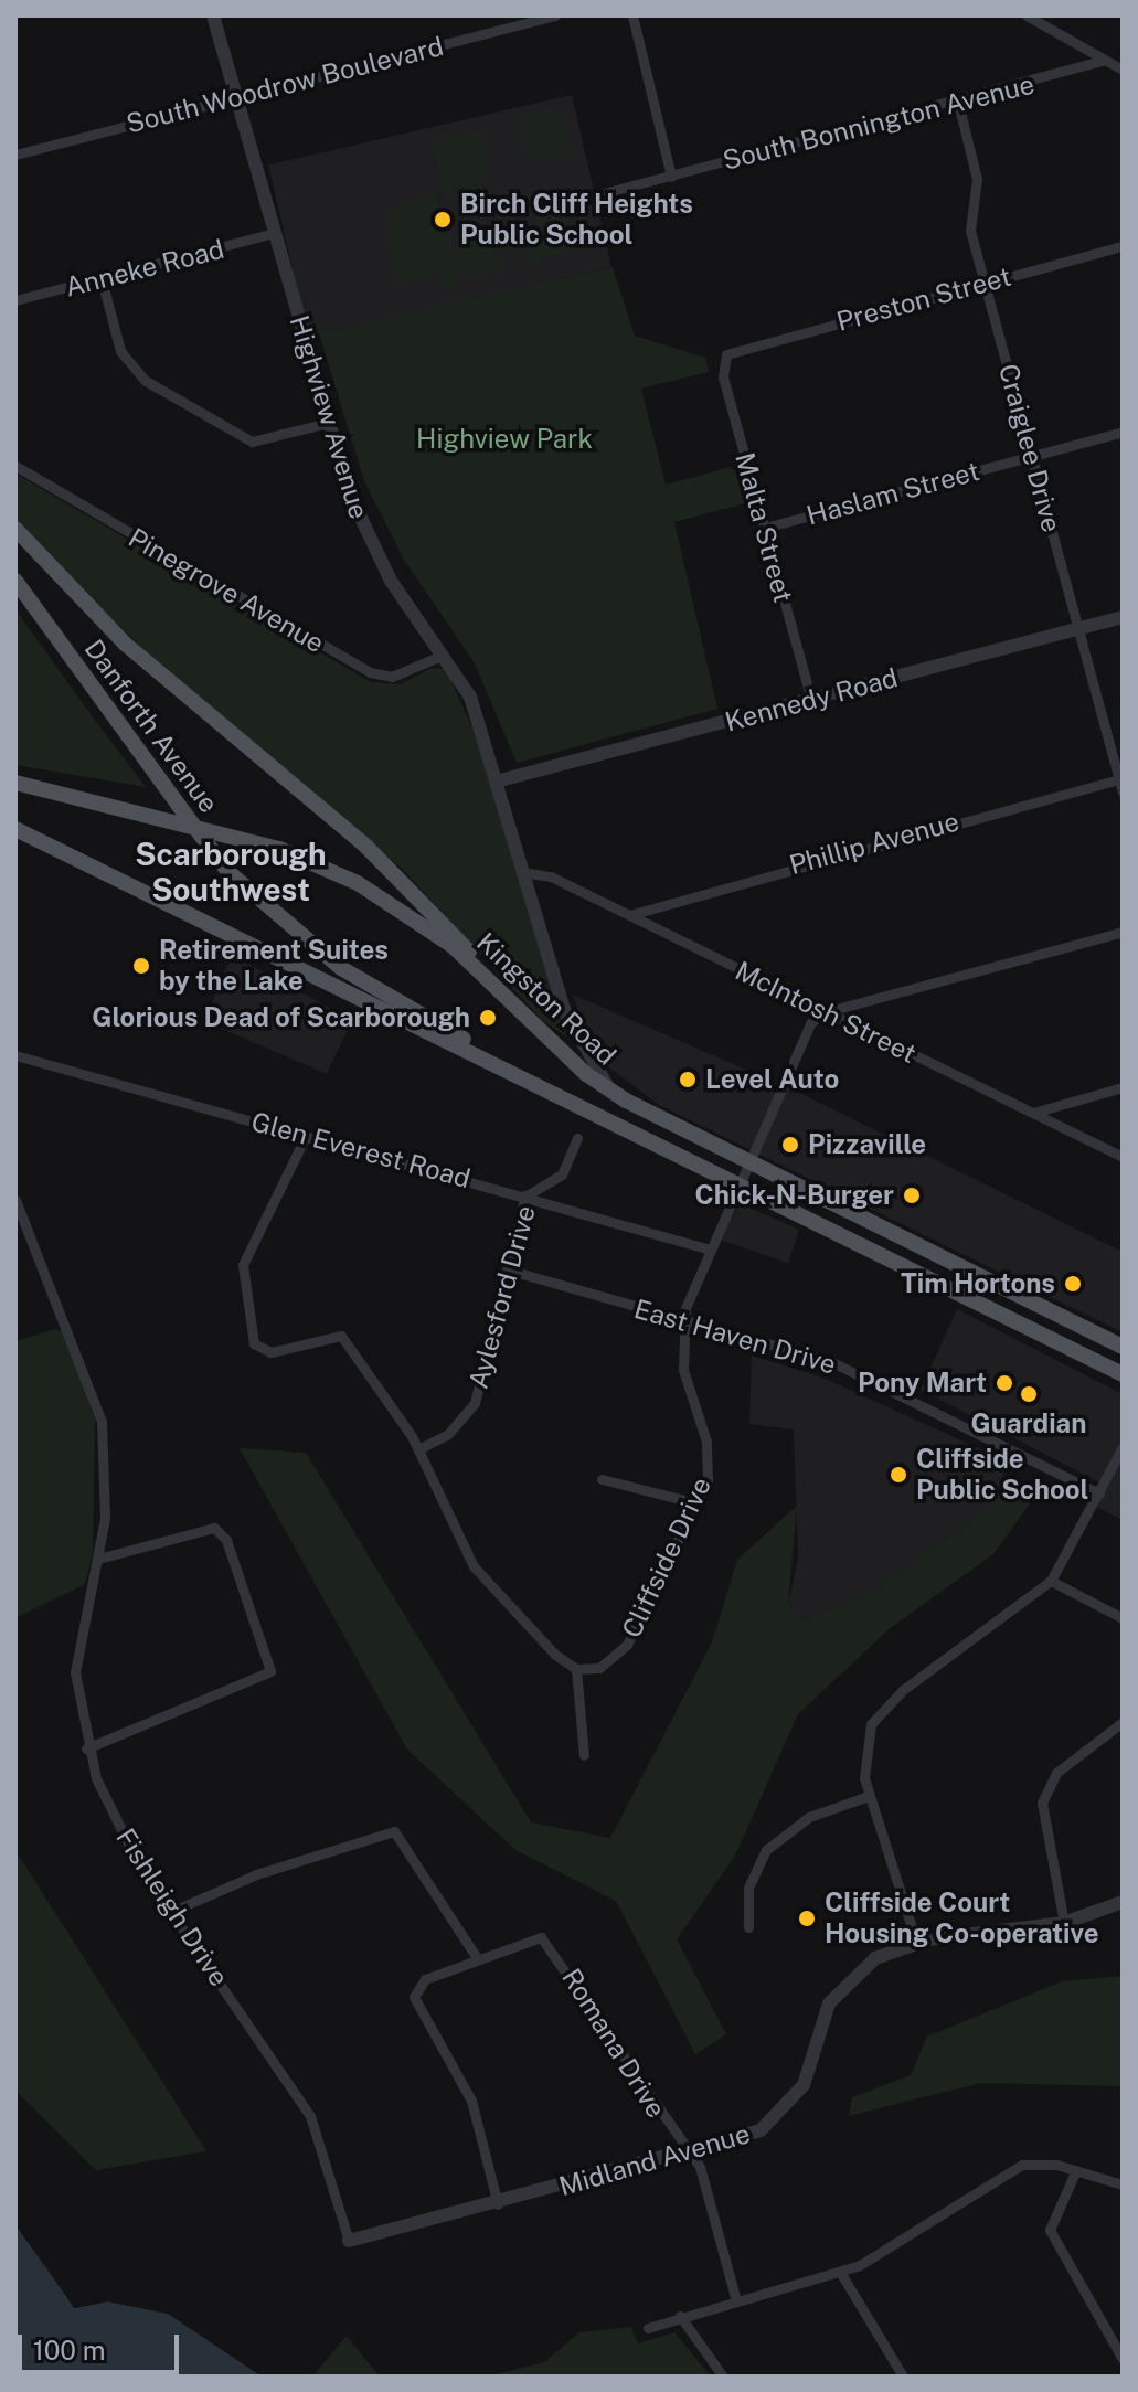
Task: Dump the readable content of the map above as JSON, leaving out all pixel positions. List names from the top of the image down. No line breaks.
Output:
{"streets":{"main road":["Danforth Avenue","Kingston Road"],"street":["South Woodrow Boulevard","South Bonnington Avenue","Anneke Road","Preston Street","Highview Avenue","Craiglee Drive","Haslam Street","Malta Street","Pinegrove Avenue","Kennedy Road","Phillip Avenue","McIntosh Street","Glen Everest Road","Aylesford Drive","East Haven Drive","Cliffside Drive","Fishleigh Drive","Romana Drive","Midland Avenue"]},"crossings":[["South Woodrow Boulevard","Highview Avenue"],["South Bonnington Avenue","Craiglee Drive"],["Anneke Road","Highview Avenue"],["Preston Street","Craiglee Drive"],["Preston Street","Malta Street"],["Highview Avenue","Pinegrove Avenue"],["Highview Avenue","Kennedy Road"],["Highview Avenue","Kingston Road"],["Highview Avenue","McIntosh Street"],["Craiglee Drive","Haslam Street"],["Craiglee Drive","Kennedy Road"],["Craiglee Drive","Phillip Avenue"],["Haslam Street","Malta Street"],["Malta Street","Kennedy Road"],["Danforth Avenue","Kingston Road"],["Phillip Avenue","McIntosh Street"],["Kingston Road","Cliffside Drive"],["McIntosh Street","Cliffside Drive"],["Glen Everest Road","Aylesford Drive"],["Glen Everest Road","Cliffside Drive"],["Aylesford Drive","East Haven Drive"],["East Haven Drive","Cliffside Drive"],["Fishleigh Drive","Midland Avenue"],["Romana Drive","Midland Avenue"]],"districts":["Scarborough Southwest"],"parks":["Highview Park"],"places":["Birch Cliff Heights Public School","Retirement Suites by the Lake","Glorious Dead of Scarborough","Level Auto","Pizzaville","Chick-N-Burger","Tim Hortons","Pony Mart","Guardian","Cliffside Public School","Cliffside Court Housing Co-operative"],"scale_bar":"100 m"}
